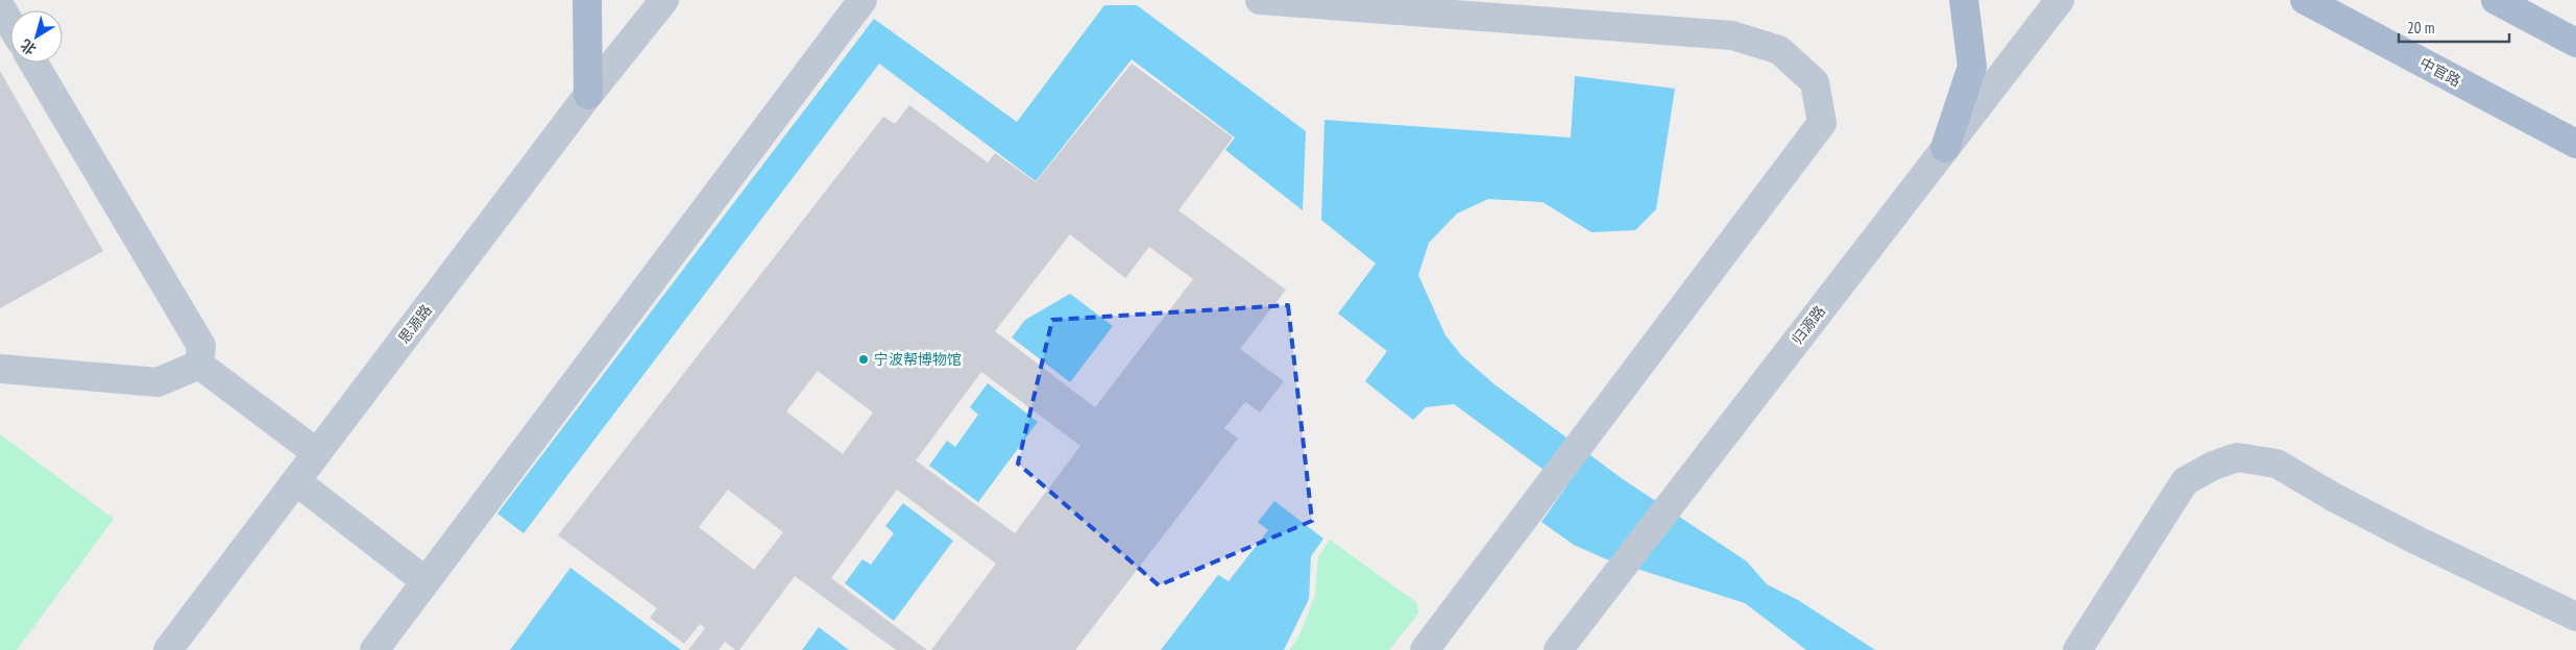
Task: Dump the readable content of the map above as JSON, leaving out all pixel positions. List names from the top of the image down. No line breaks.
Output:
{"streets":{"main road":["中官路"],"street":["思源路","归源路"]},"places":["宁波帮博物馆"],"scale_bar":"20 m","north":"bottom left"}
